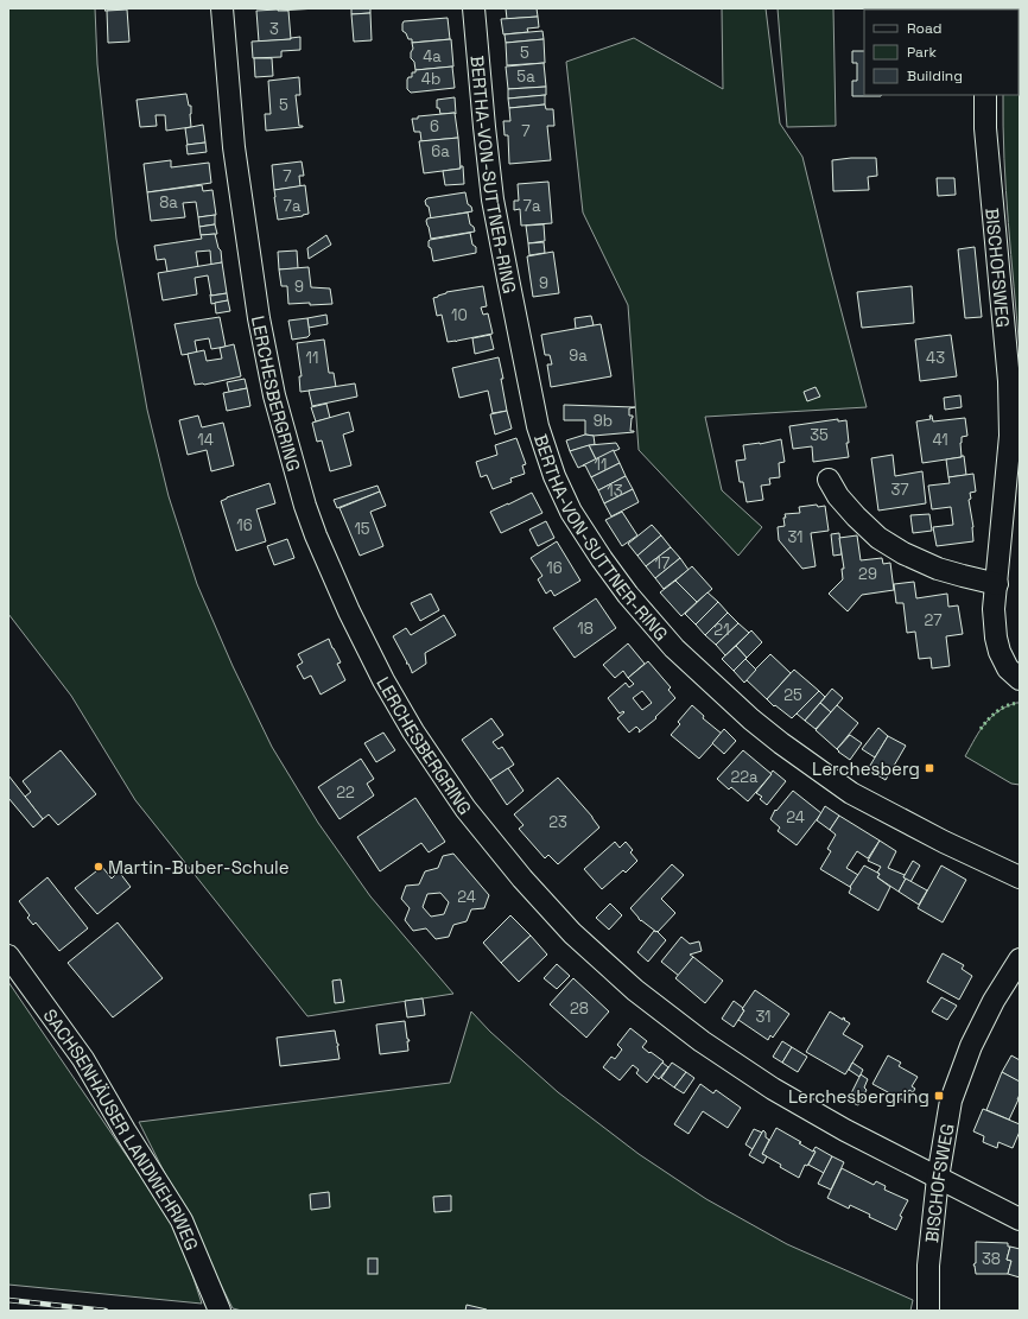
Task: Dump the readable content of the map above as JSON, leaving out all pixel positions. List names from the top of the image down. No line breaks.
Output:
{"streets":{"street":["BERTHA-VON-SUTTNER-RING","BISCHOFSWEG","LERCHESBERGRING","SACHSENHÄUSER LANDWEHRWEG"]},"crossings":[["BISCHOFSWEG","LERCHESBERGRING"]],"places":{"transit":["Lerchesberg","Lerchesbergring"],"other":["Martin-Buber-Schule"]},"house_numbers":["3","5","4a","5a","4b","5","6","7","6a","7","8a","7a","7a","9","9","10","9a","11","43","9b","35","14","41","11","37","13","16","15","31","17","16","29","27","18","21","25","22a","22","24","23","24","28","31","38"],"legend":["Road","Park","Building"]}
